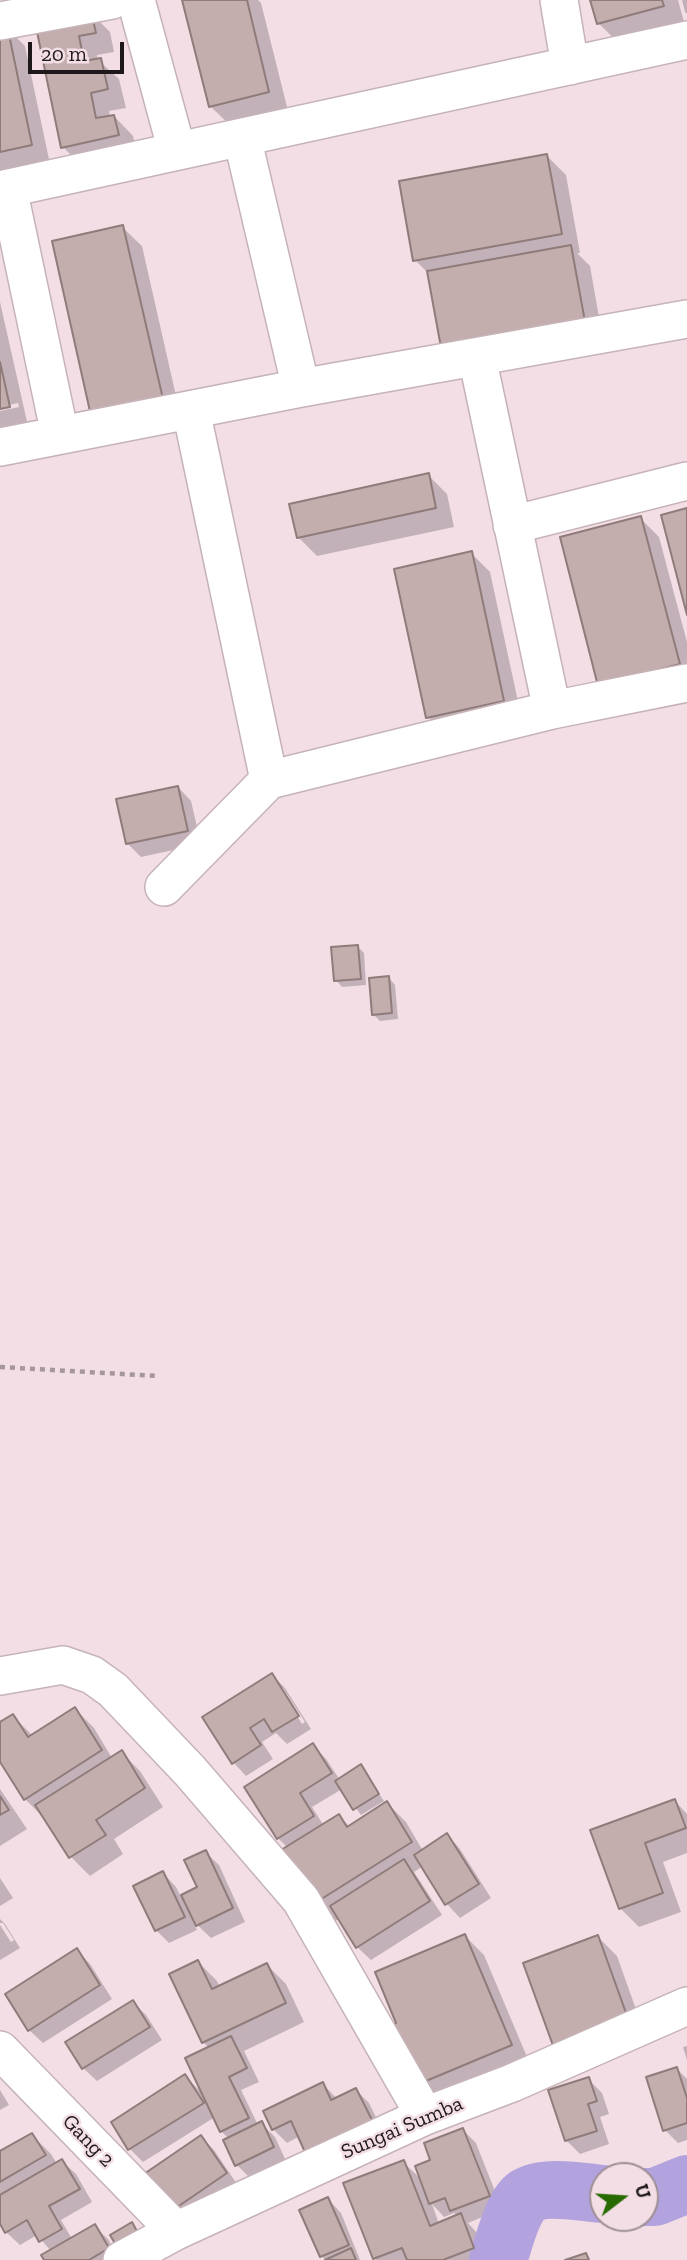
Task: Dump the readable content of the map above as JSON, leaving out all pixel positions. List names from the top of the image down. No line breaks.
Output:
{"streets":{"street":["Sungai Sumba","Gang 2"]},"crossings":[["Sungai Sumba","Gang 2"]],"scale_bar":"20 m","north":"right"}
